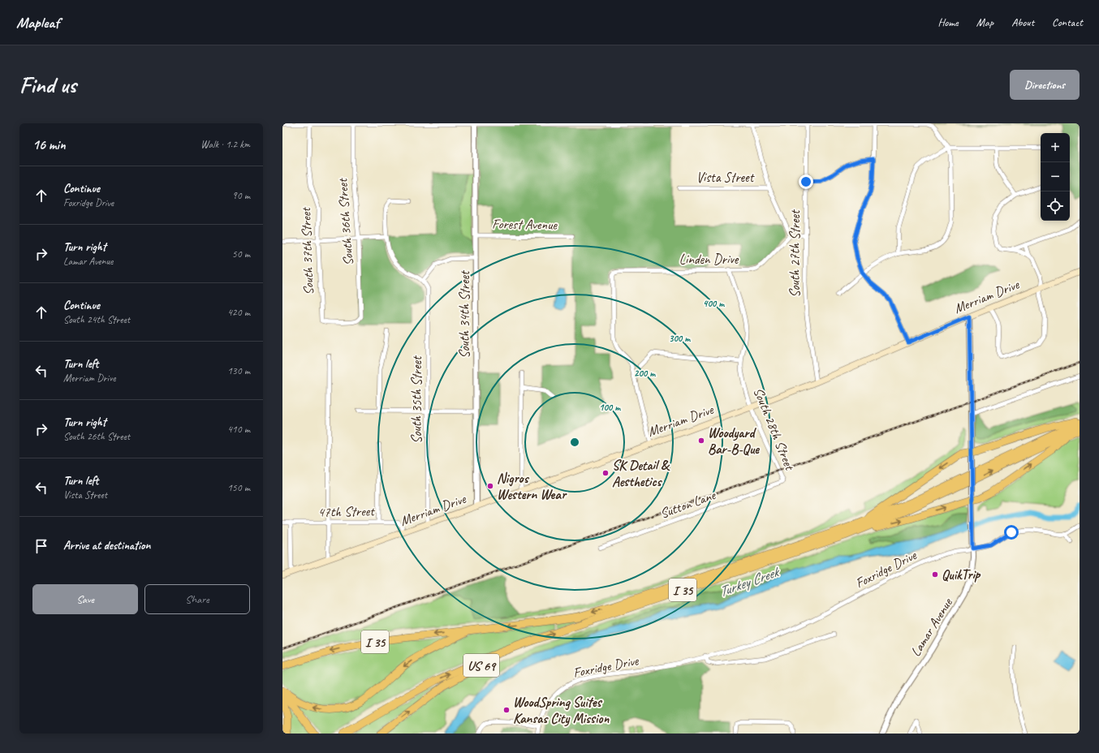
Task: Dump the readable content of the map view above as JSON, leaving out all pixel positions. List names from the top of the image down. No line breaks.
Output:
{"streets":{"highway":["I 35","US 69"],"main road":["Merriam Drive"],"street":["Vista Street","South 36th Street","Forest Avenue","South 37th Street","South 27th Street","Linden Drive","South 34th Street","South 35th Street","South 28th Street","Sutton Lane","47th Street","Foxridge Drive","Lamar Avenue"]},"crossings":[["South 36th Street","South 37th Street"],["Forest Avenue","South 34th Street"],["South 27th Street","Merriam Drive"],["Linden Drive","Merriam Drive"],["Linden Drive","South 28th Street"],["Merriam Drive","South 34th Street"],["Merriam Drive","South 35th Street"],["Merriam Drive","South 28th Street"],["Merriam Drive","47th Street"],["Merriam Drive","Lamar Avenue"],["South 28th Street","Sutton Lane"],["Foxridge Drive","Lamar Avenue"],["I 35","US 69"]],"water":["Turkey Creek"],"places":["Woodyard Bar-B-Que","SK Detail & Aesthetics","Nigros Western Wear","QuikTrip","WoodSpring Suites Kansas City Mission"],"page":{"header":"Mapleaf","nav":["Home","Map","About","Contact"],"buttons":["Directions",["Save","Share"]],"title":"Find us","heading":["16 min","Walk · 1.2 km"],"map_buttons":["+","−"],"list":[["Continue","Foxridge Drive","90 m"],["Turn right","Lamar Avenue","50 m"],["Continue","South 24th Street","420 m"],["Turn left","Merriam Drive","130 m"],["Turn right","South 26th Street","410 m"],["Turn left","Vista Street","150 m"],"Arrive at destination"]},"rings":["400 m","300 m","200 m","100 m"]}
